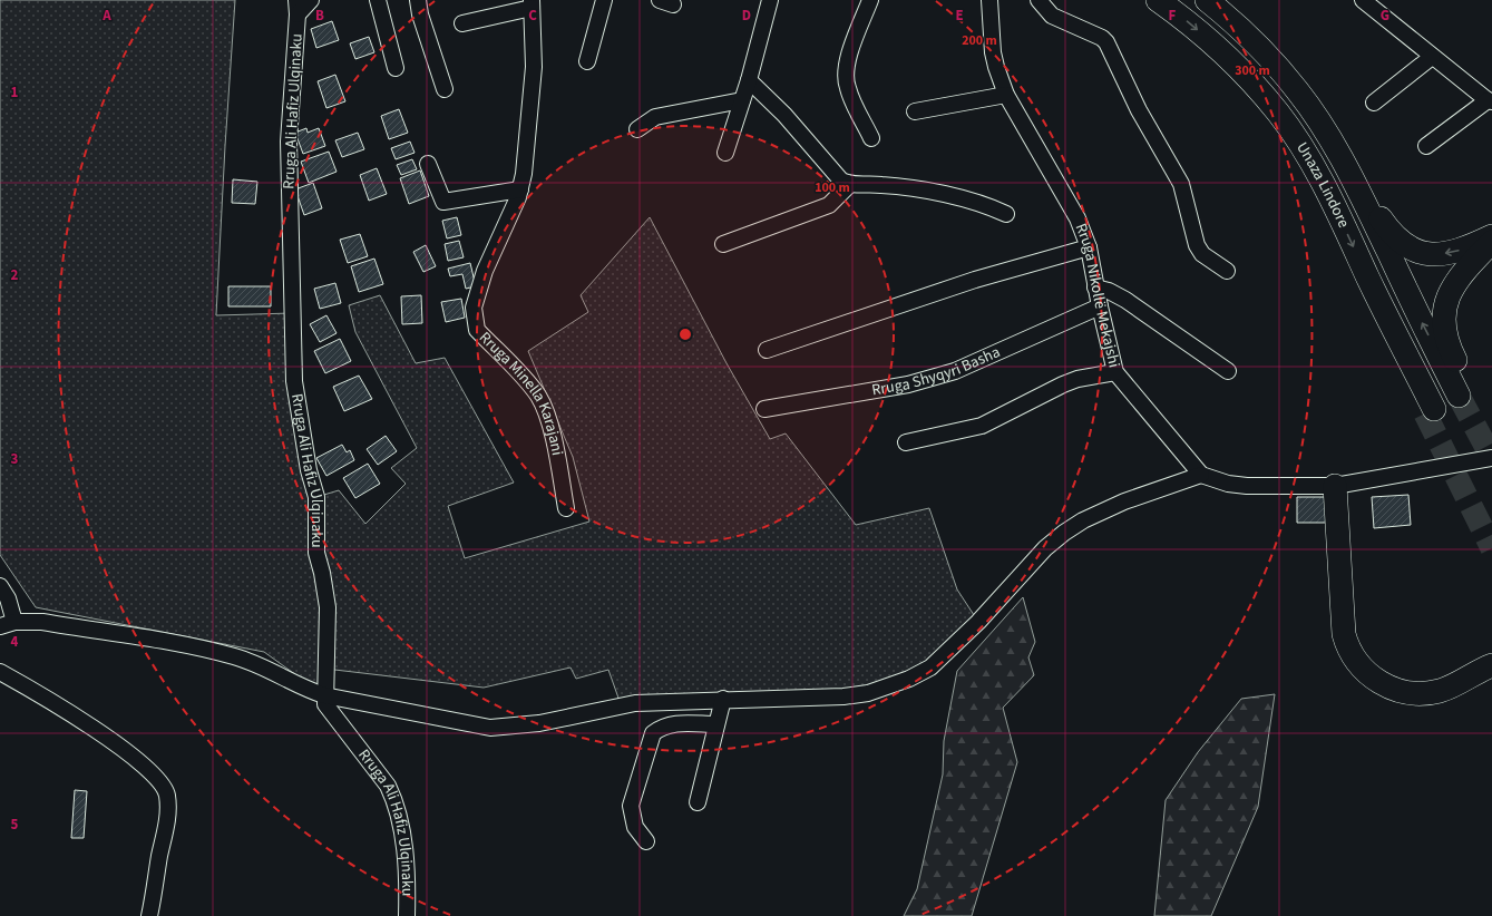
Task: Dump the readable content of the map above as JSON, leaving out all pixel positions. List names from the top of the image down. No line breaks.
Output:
{"streets":{"highway":["Unaza Lindore"],"street":["Rruga Ali Hafiz Ulqinaku","Rruga Nikollë Mekajshi","Rruga Shyqyri Basha","Rruga Minella Karajani"]},"crossings":[["Rruga Nikollë Mekajshi","Rruga Shyqyri Basha"]],"grid":{"columns":["A","B","C","D","E","F","G"],"rows":["1","2","3","4","5"]},"rings":["200 m","300 m","100 m"]}
